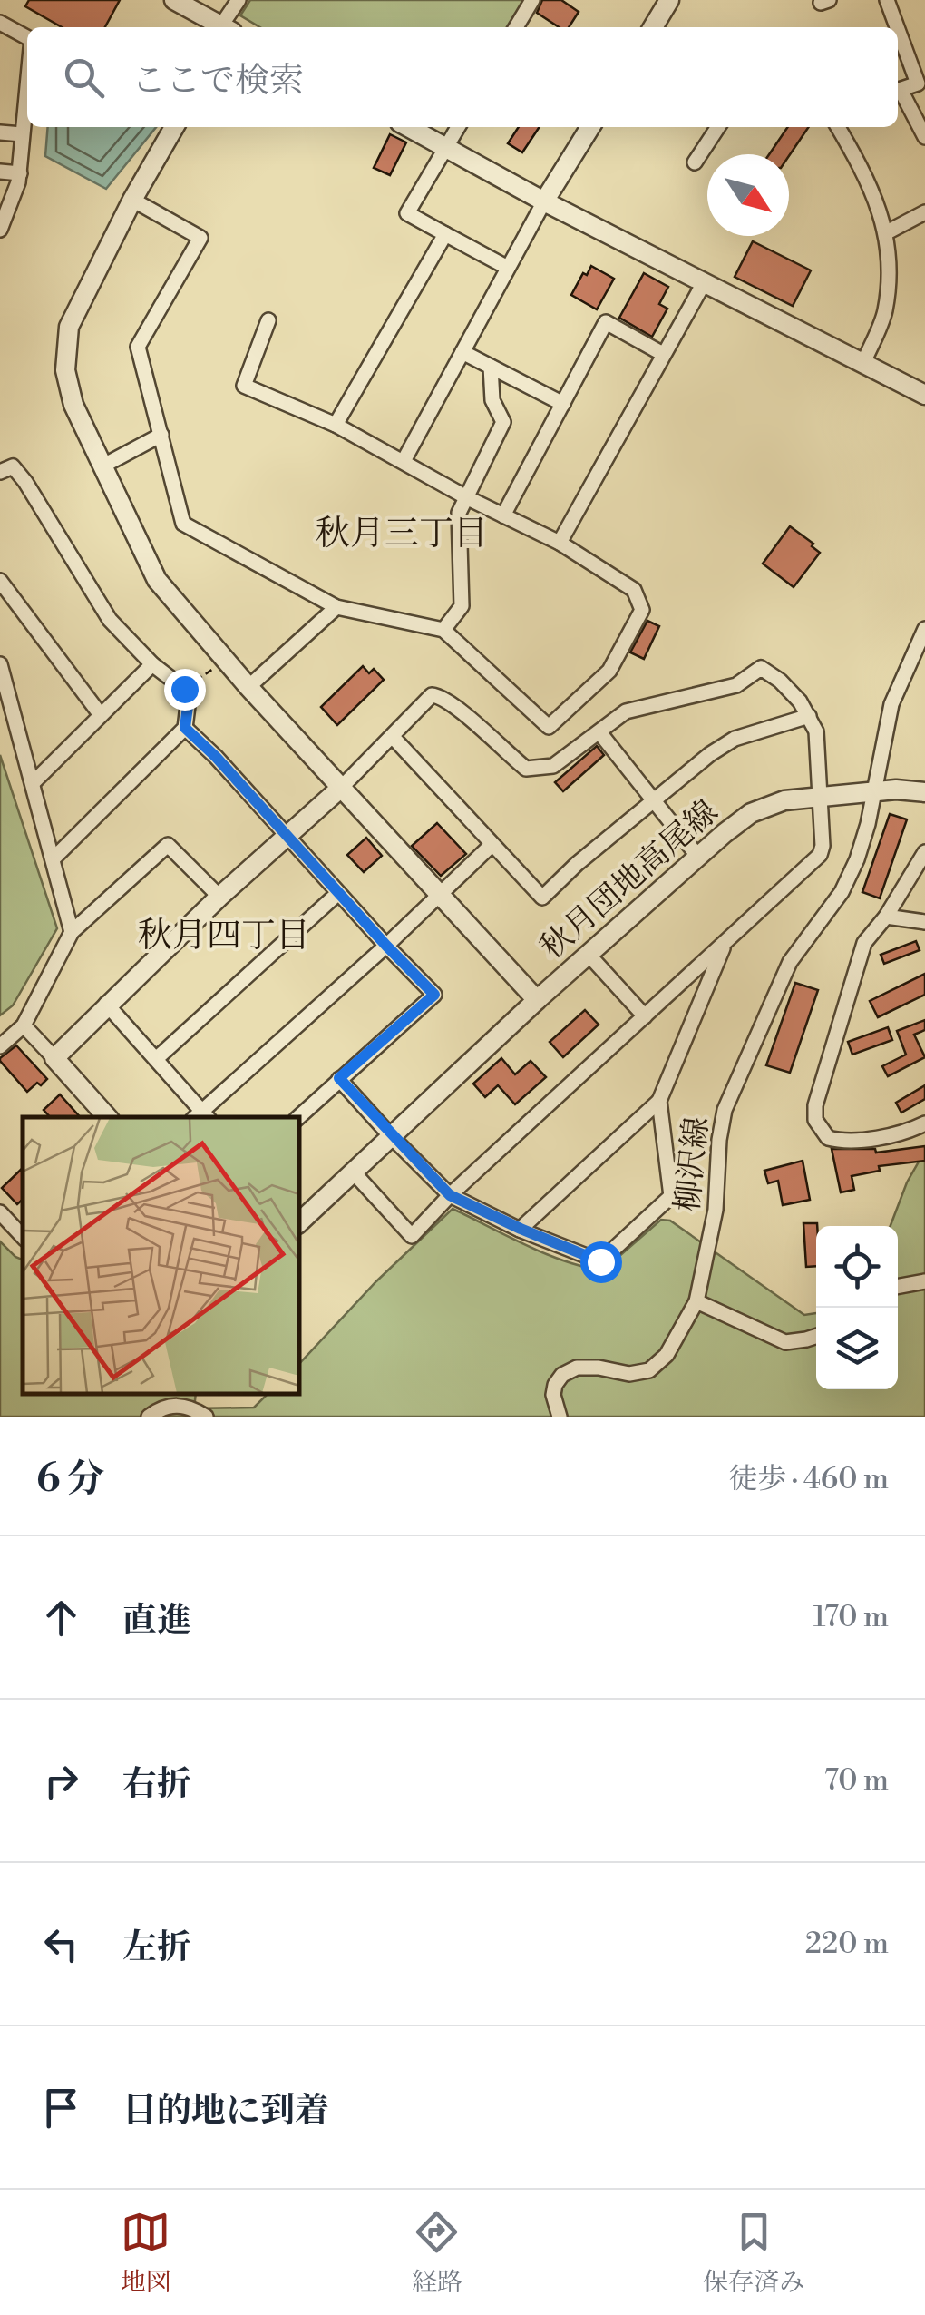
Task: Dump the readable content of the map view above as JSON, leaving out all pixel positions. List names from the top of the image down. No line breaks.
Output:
{"streets":{"street":["秋月団地高尾線","柳沢線"]},"crossings":[["秋月団地高尾線","柳沢線"]],"districts":["秋月三丁目","秋月四丁目"],"north":"bottom right","page":{"search":"ここで検索","heading":["6 分","徒歩 · 460 m"],"list":[["直進","170 m"],["右折","70 m"],["左折","220 m"],"目的地に到着"],"nav":["地図","経路","保存済み"]}}
